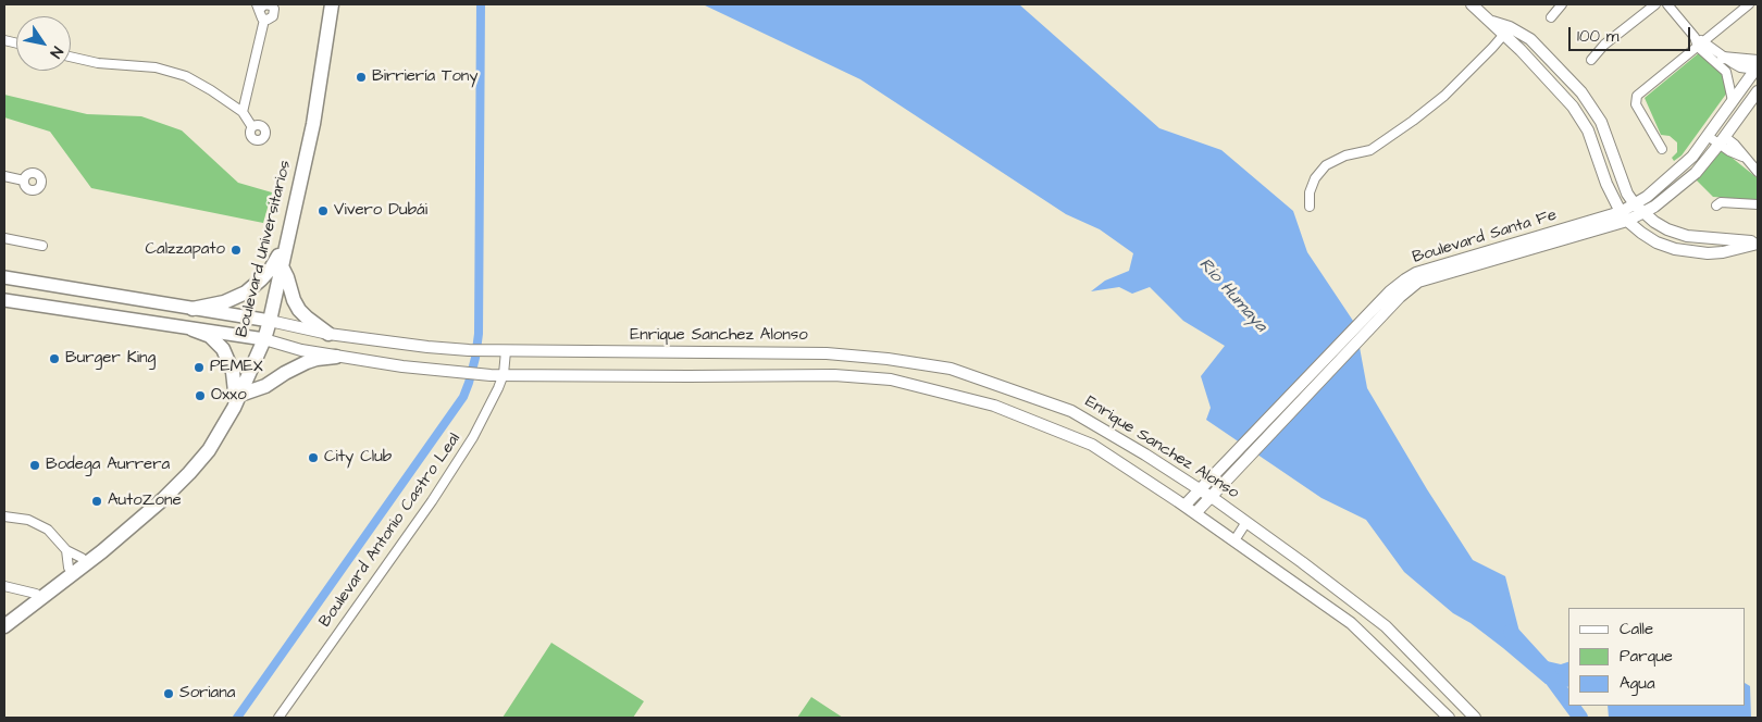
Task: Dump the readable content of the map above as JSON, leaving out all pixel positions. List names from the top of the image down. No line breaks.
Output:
{"streets":{"main road":["Boulevard Universitarios"],"street":["Boulevard Santa Fe","Enrique Sanchez Alonso","Boulevard Antonio Castro Leal"]},"crossings":[["Boulevard Santa Fe","Enrique Sanchez Alonso"],["Boulevard Universitarios","Enrique Sanchez Alonso"],["Enrique Sanchez Alonso","Boulevard Antonio Castro Leal"]],"water":["Río Humaya"],"places":["Birriería Tony","Vivero Dubái","Calzzapato","Burger King","PEMEX","Oxxo","City Club","Bodega Aurrera","AutoZone","Soriana"],"legend":["Calle","Parque","Agua"],"scale_bar":"100 m","north":"bottom right"}
